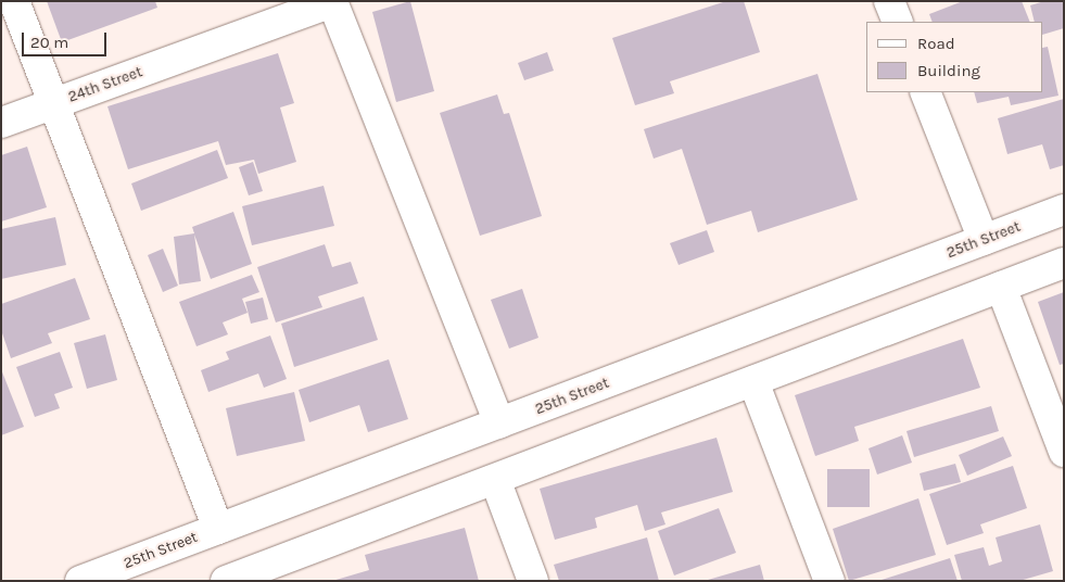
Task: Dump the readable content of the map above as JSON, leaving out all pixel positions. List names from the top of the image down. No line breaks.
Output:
{"streets":{"street":["24th Street","25th Street"]},"legend":["Road","Building"],"scale_bar":"20 m"}
